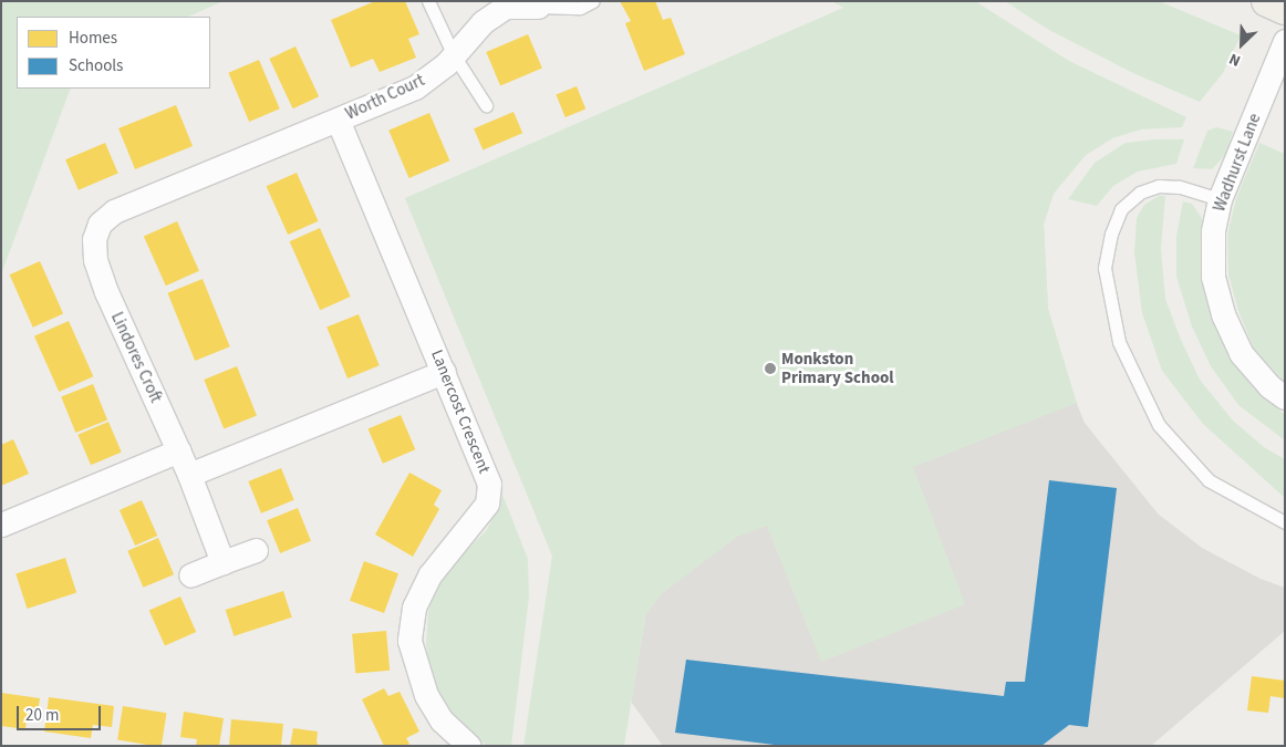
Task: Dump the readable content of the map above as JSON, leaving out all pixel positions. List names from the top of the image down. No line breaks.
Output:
{"streets":{"street":["Worth Court","Wadhurst Lane","Lindores Croft","Lanercost Crescent"]},"crossings":[["Worth Court","Lindores Croft"],["Worth Court","Lanercost Crescent"],["Lindores Croft","Lanercost Crescent"]],"places":["Monkston Primary School"],"legend":["Homes","Schools"],"scale_bar":"20 m","north":"bottom left"}
